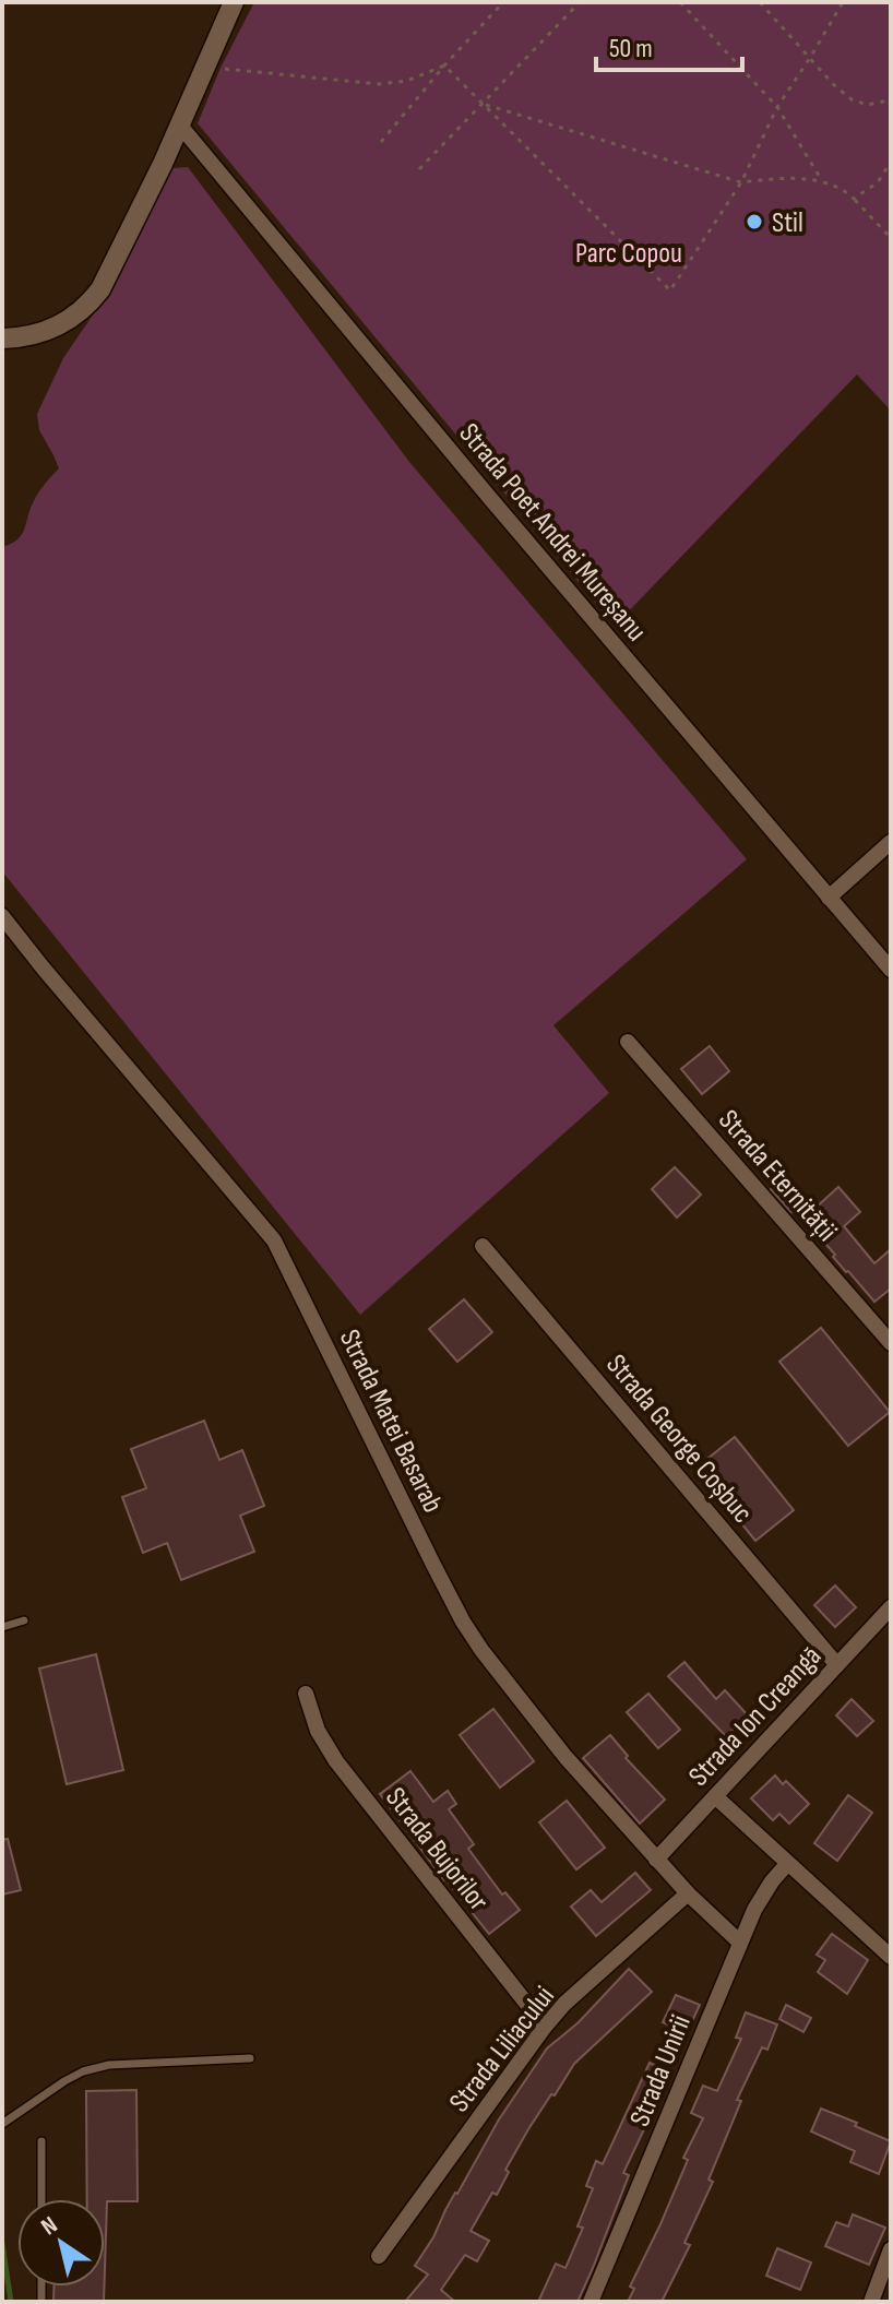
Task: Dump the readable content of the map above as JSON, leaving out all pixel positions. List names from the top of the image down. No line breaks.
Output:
{"streets":{"street":["Strada Poet Andrei Mureșanu","Strada Eternității","Strada Matei Basarab","Strada George Coșbuc","Strada Ion Creangă","Strada Bujorilor","Strada Liliacului","Strada Unirii"]},"crossings":[["Strada Matei Basarab","Strada Ion Creangă"],["Strada Matei Basarab","Strada Liliacului"],["Strada Matei Basarab","Strada Unirii"],["Strada George Coșbuc","Strada Ion Creangă"],["Strada Bujorilor","Strada Liliacului"]],"parks":["Parc Copou"],"places":["Stil"],"scale_bar":"50 m","north":"top left"}
